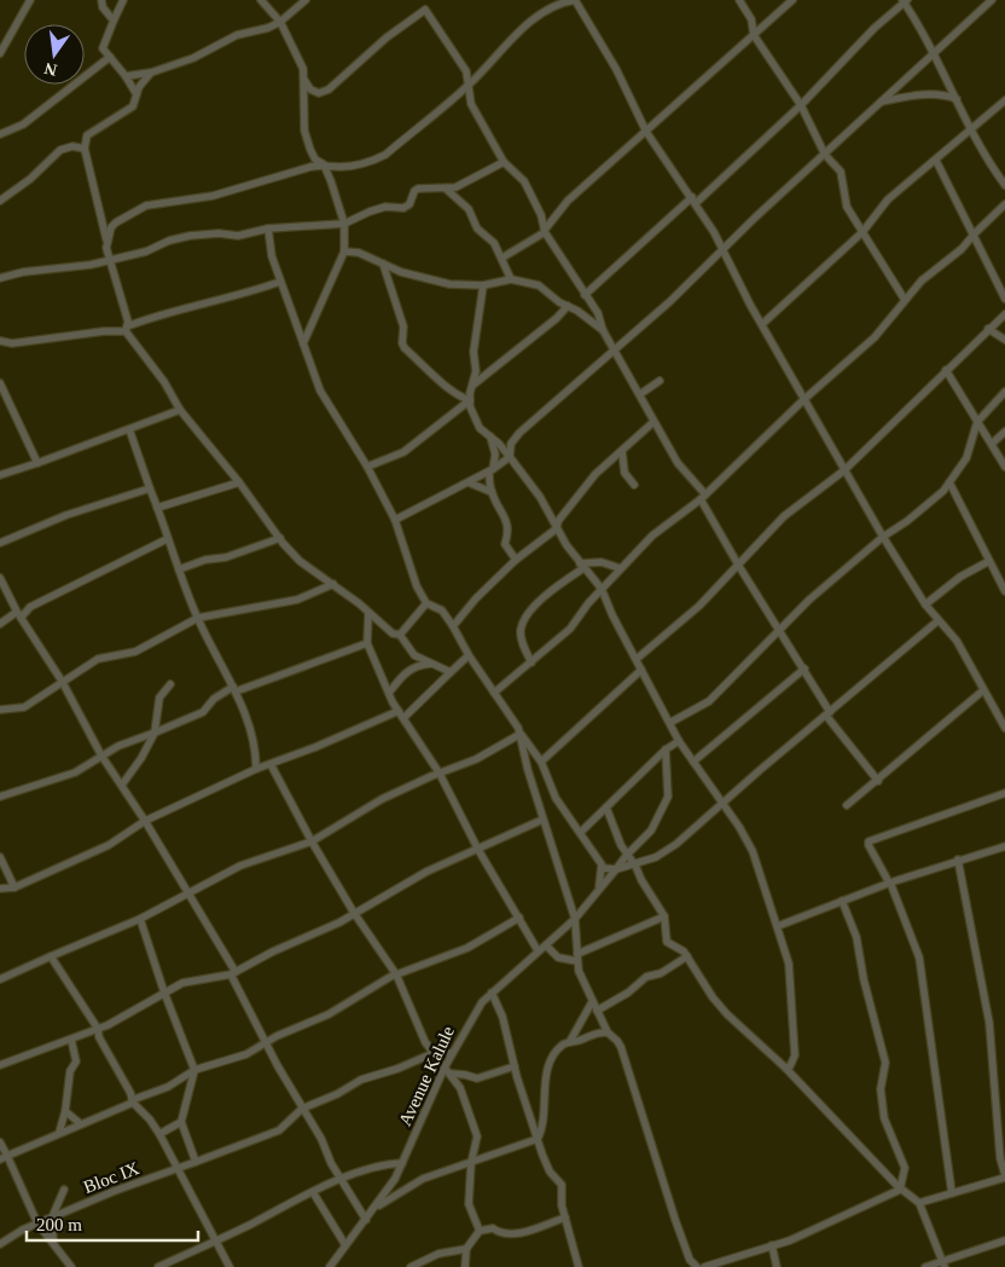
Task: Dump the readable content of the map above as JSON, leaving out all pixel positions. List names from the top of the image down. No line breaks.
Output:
{"streets":{"street":["Avenue Kalule","Bloc IX"]},"scale_bar":"200 m","north":"bottom"}
